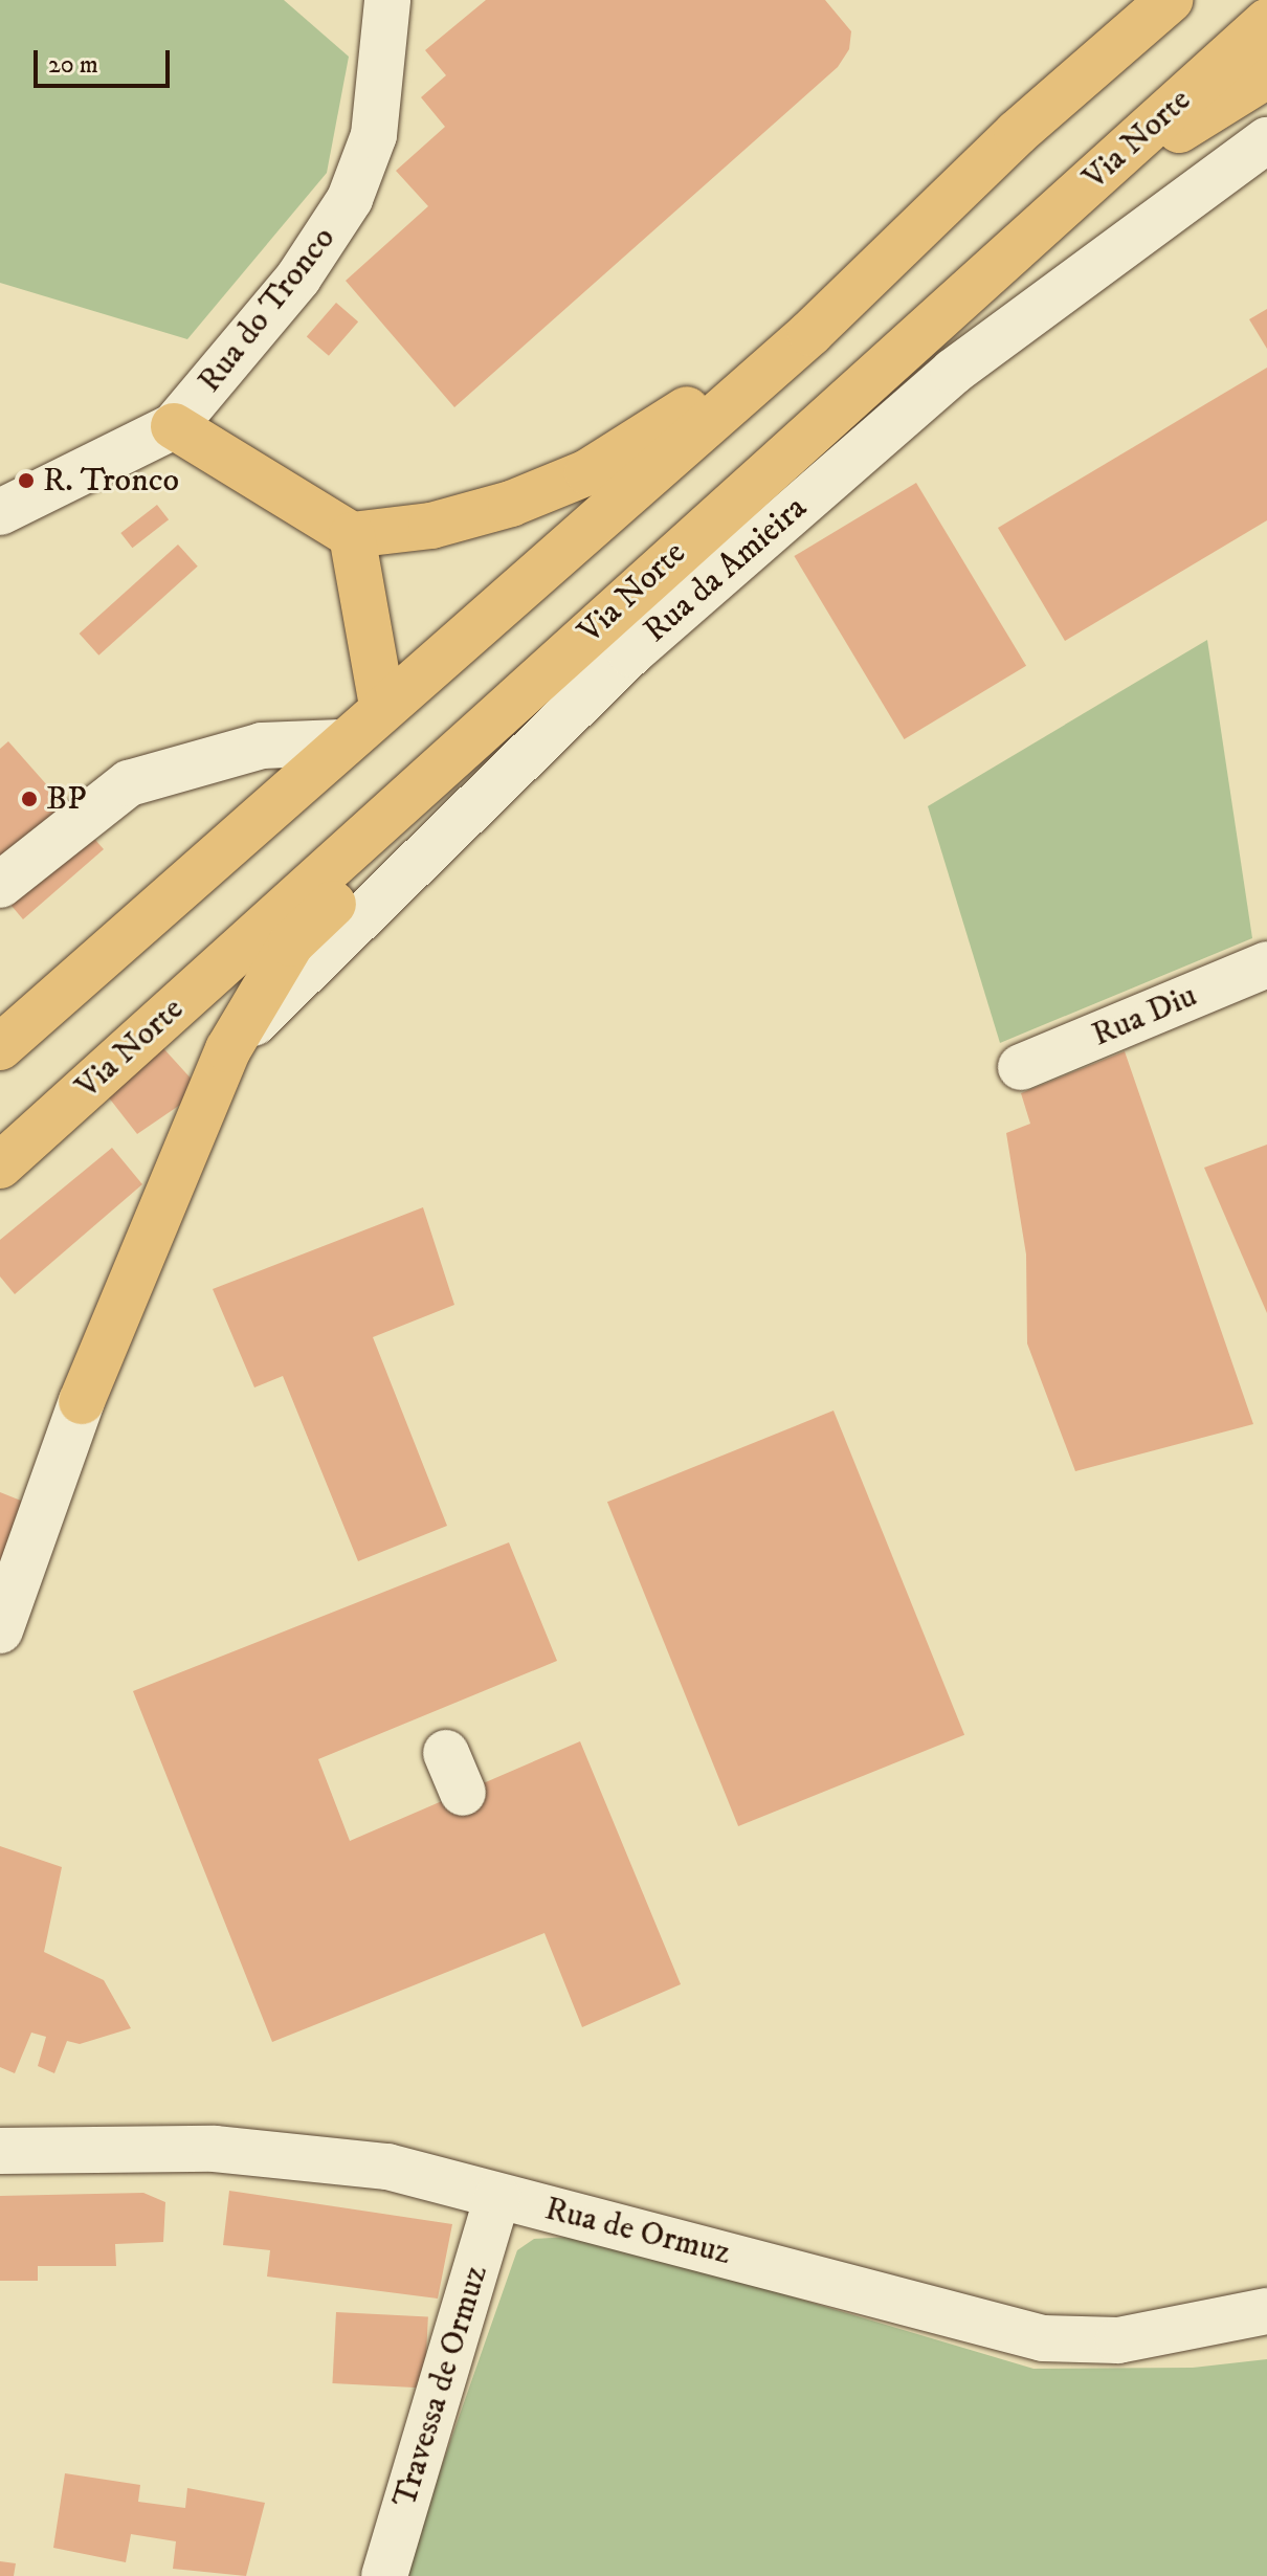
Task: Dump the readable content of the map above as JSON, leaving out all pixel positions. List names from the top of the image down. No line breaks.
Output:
{"streets":{"highway":["Via Norte"],"street":["Rua do Tronco","Rua da Amieira","Rua Diu","Rua de Ormuz","Travessa de Ormuz"]},"crossings":[["Rua de Ormuz","Travessa de Ormuz"]],"places":["R. Tronco","BP"],"scale_bar":"20 m"}
